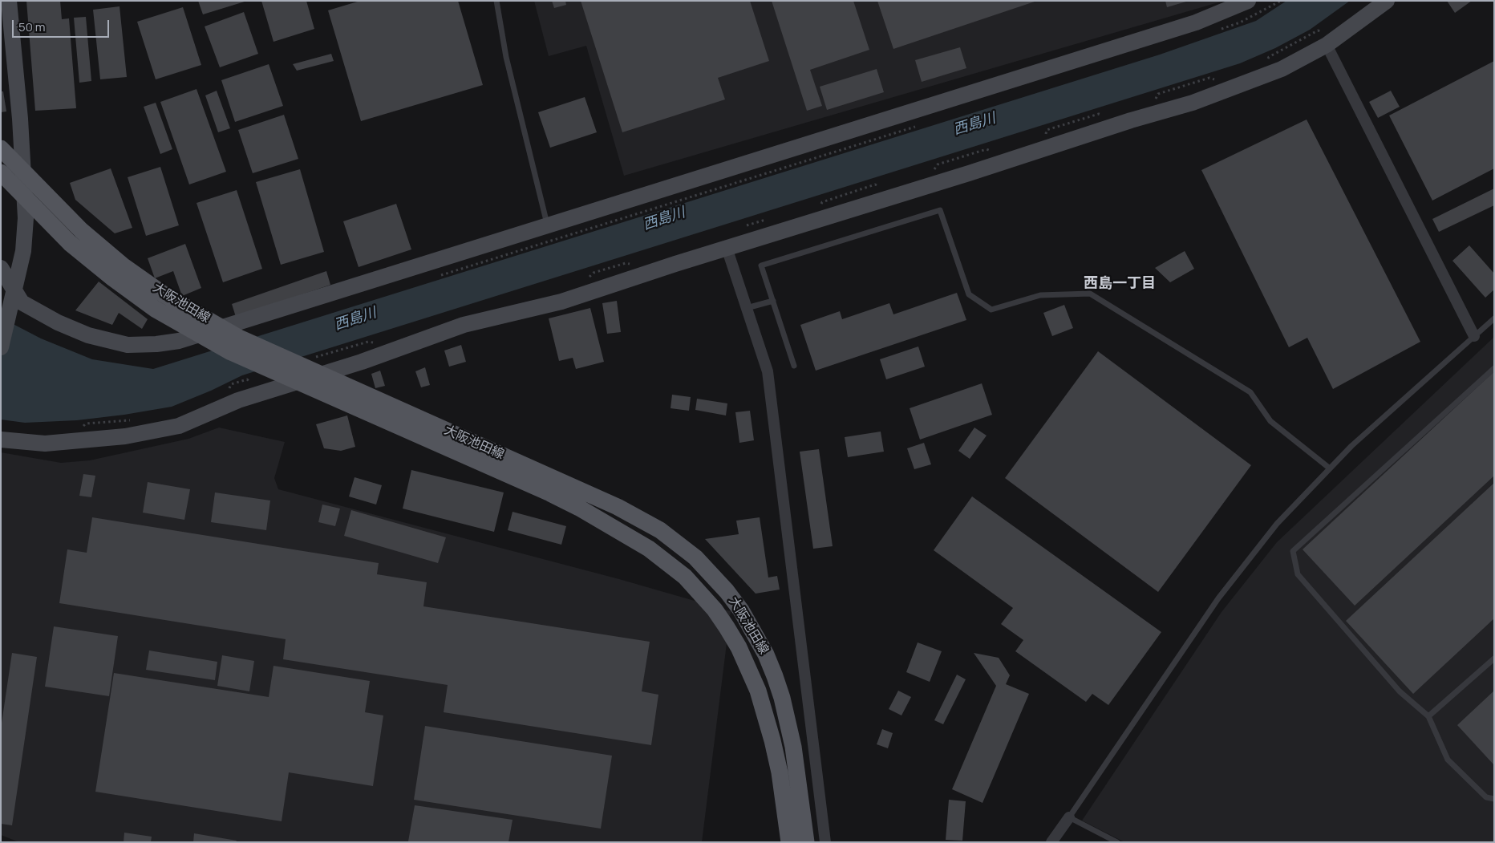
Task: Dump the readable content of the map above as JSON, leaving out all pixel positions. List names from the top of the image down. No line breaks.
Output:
{"streets":{"main road":["大阪池田線"]},"districts":["西島一丁目"],"water":["西島川"],"scale_bar":"50 m"}
